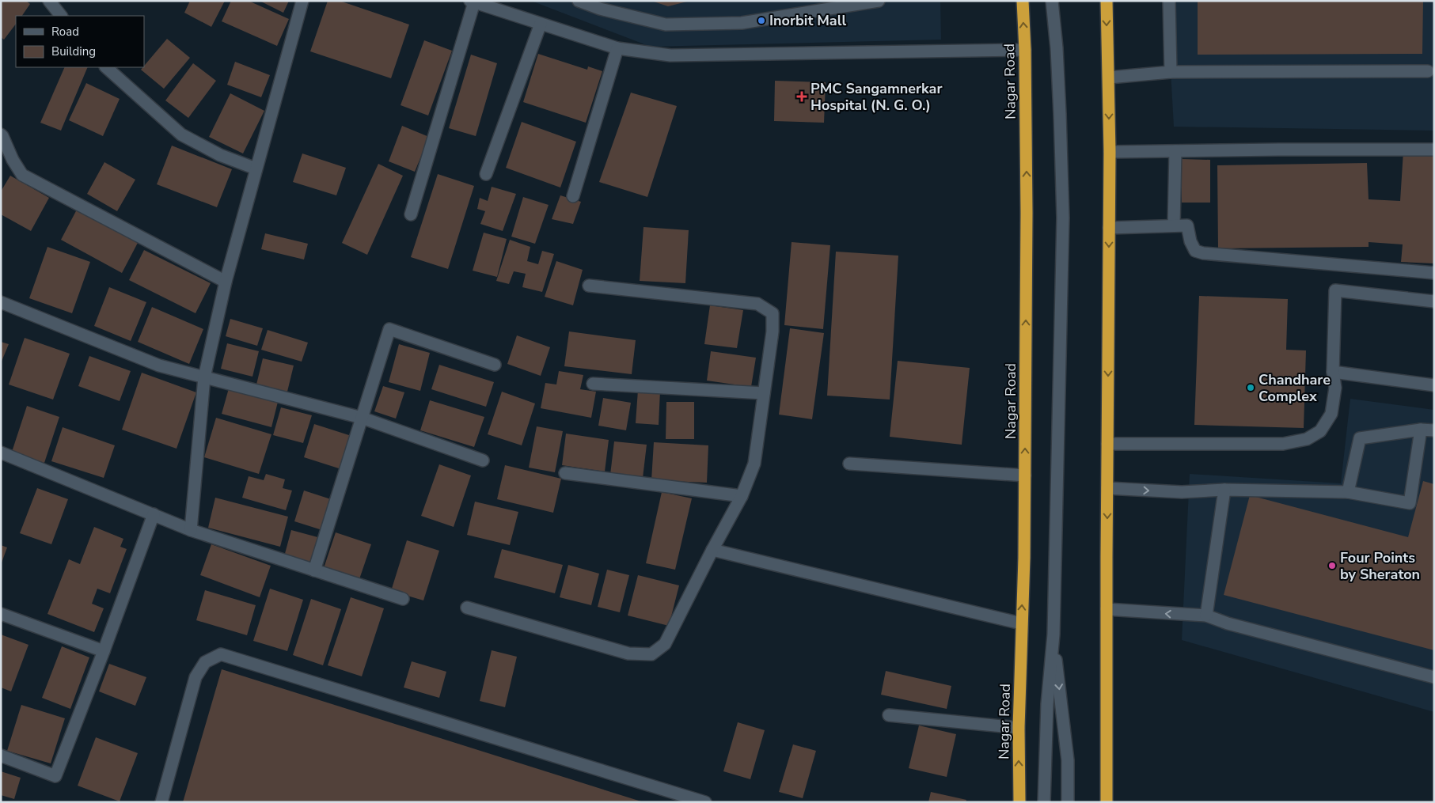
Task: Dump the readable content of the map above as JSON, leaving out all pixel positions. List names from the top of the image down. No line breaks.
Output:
{"streets":{"highway":["Nagar Road"]},"places":{"other":["Inorbit Mall","Chandhare Complex","Four Points by Sheraton"],"health":["PMC Sangamnerkar Hospital (N. G. O.)"]},"legend":["Road","Building"]}
